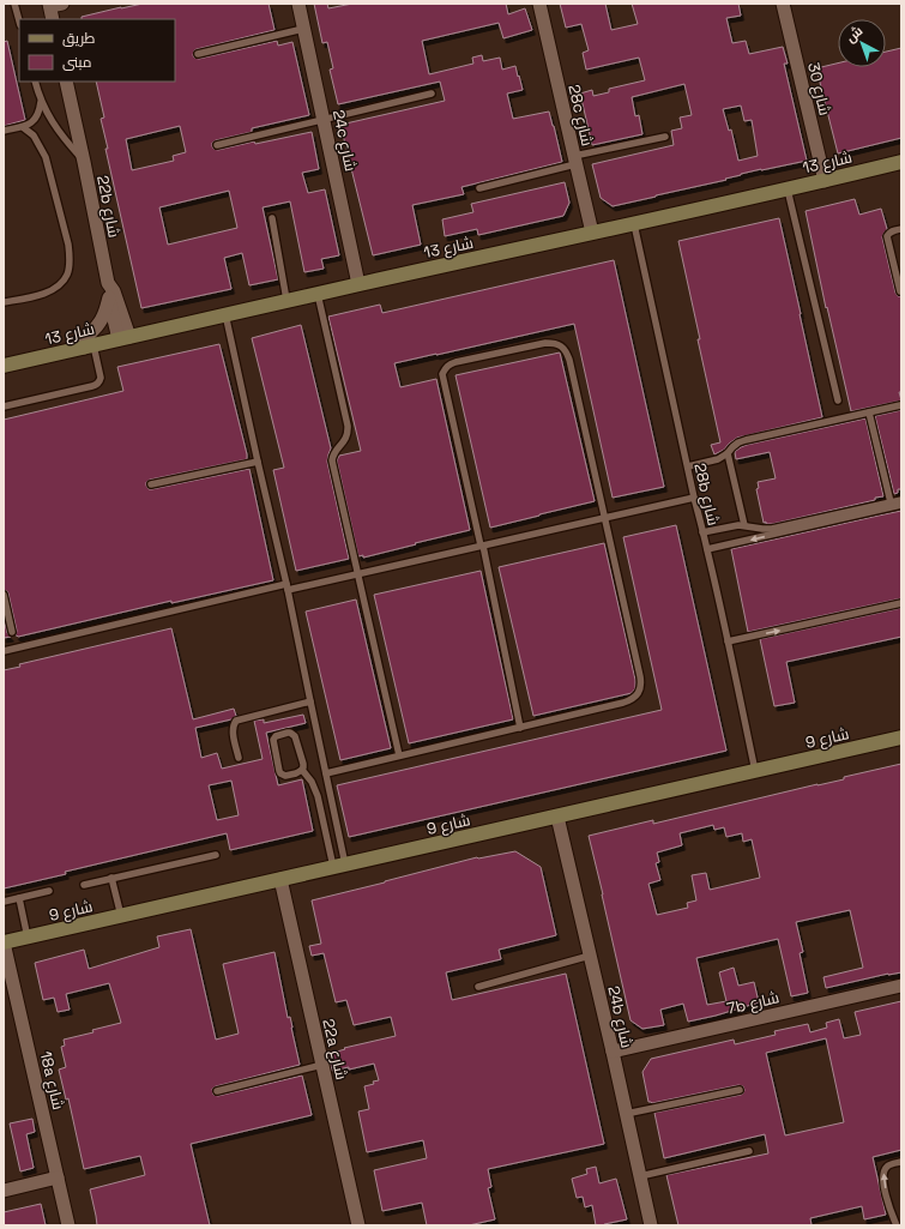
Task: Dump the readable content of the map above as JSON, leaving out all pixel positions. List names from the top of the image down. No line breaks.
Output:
{"streets":{"street":["شارع 30","28c شارع","24c شارع","شارع 13","22b شارع","شارع 9","7b شارع","24b شارع","22a شارع","18a شارع"],"lane":["28b شارع"]},"crossings":[["شارع 30","شارع 13"],["28c شارع","شارع 13"],["24c شارع","شارع 13"],["شارع 13","22b شارع"],["شارع 13","28b شارع"],["28b شارع","شارع 9"],["شارع 9","24b شارع"],["شارع 9","22a شارع"],["شارع 9","18a شارع"],["7b شارع","24b شارع"]],"legend":["طريق","مبنى"],"north":"top left"}
